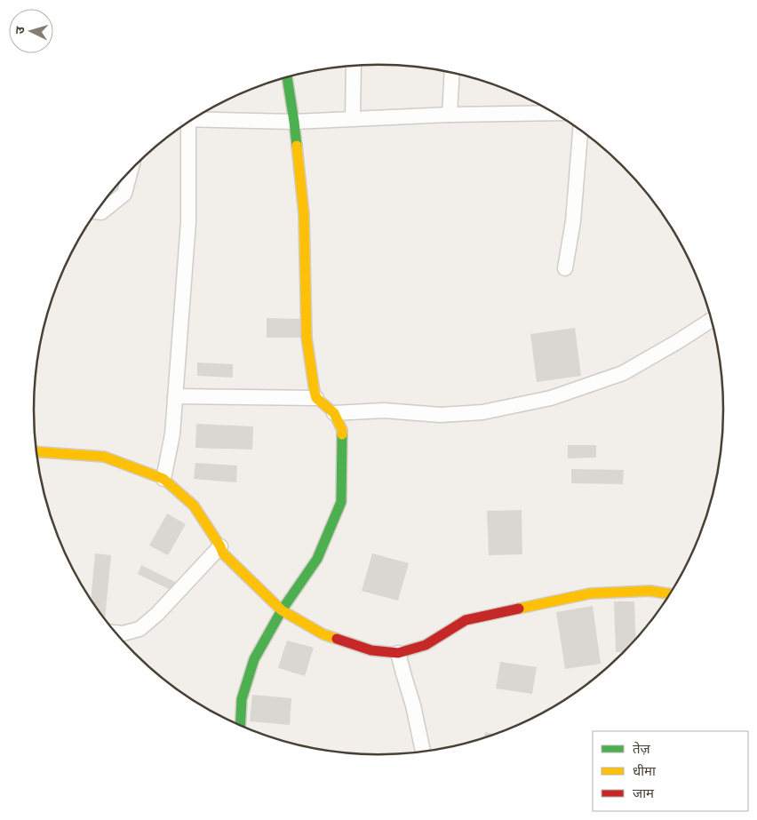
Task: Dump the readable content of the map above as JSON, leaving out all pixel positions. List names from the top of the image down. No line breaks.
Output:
{"legend":["तेज़","धीमा","जाम"],"north":"left"}
